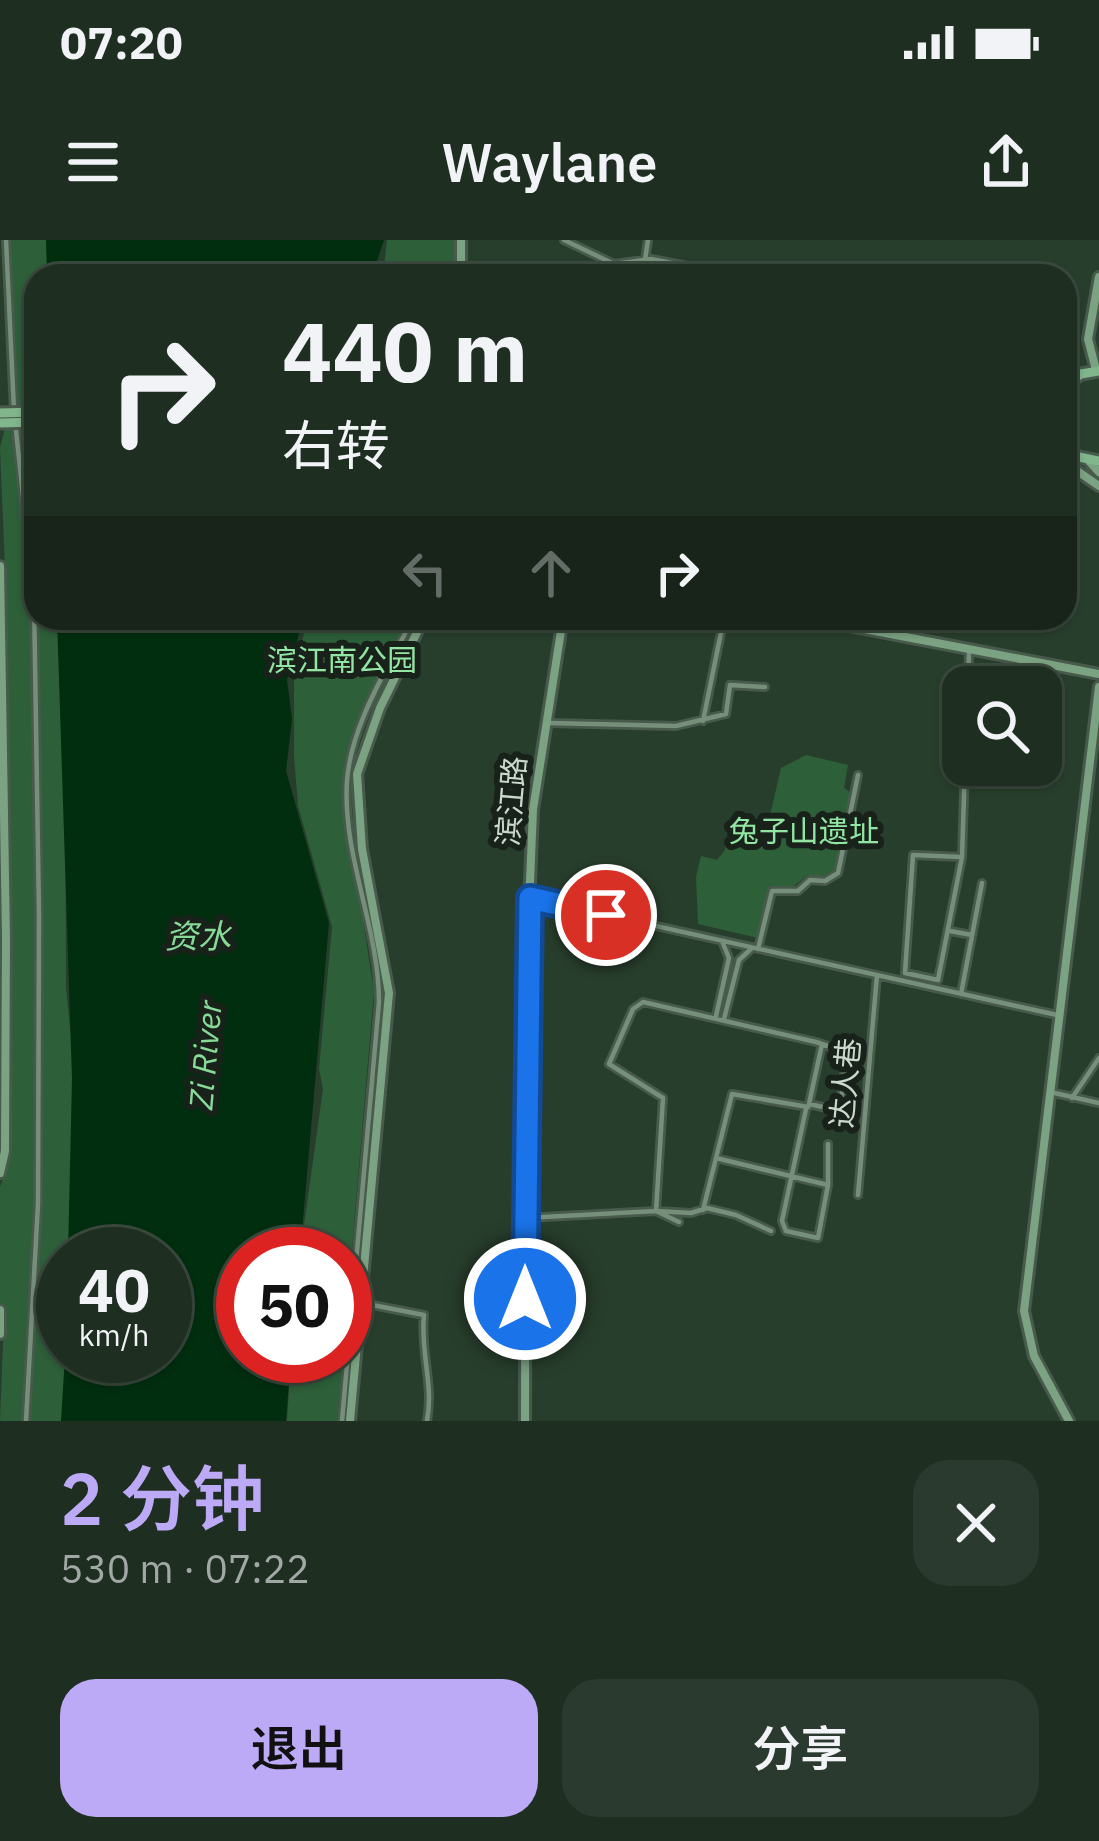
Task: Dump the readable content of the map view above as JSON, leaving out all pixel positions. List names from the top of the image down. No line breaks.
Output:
{"streets":{"street":["滨江路","达人巷"]},"water":["资水","Zi River"],"parks":["滨江南公园","兔子山遗址"],"page":{"status":"07:20","header":"Waylane","turn":["440 m","右转"],"speed":"40 km/h","limit":"50","heading":["2 分钟","530 m · 07:22"],"buttons":["退出","分享"]}}
